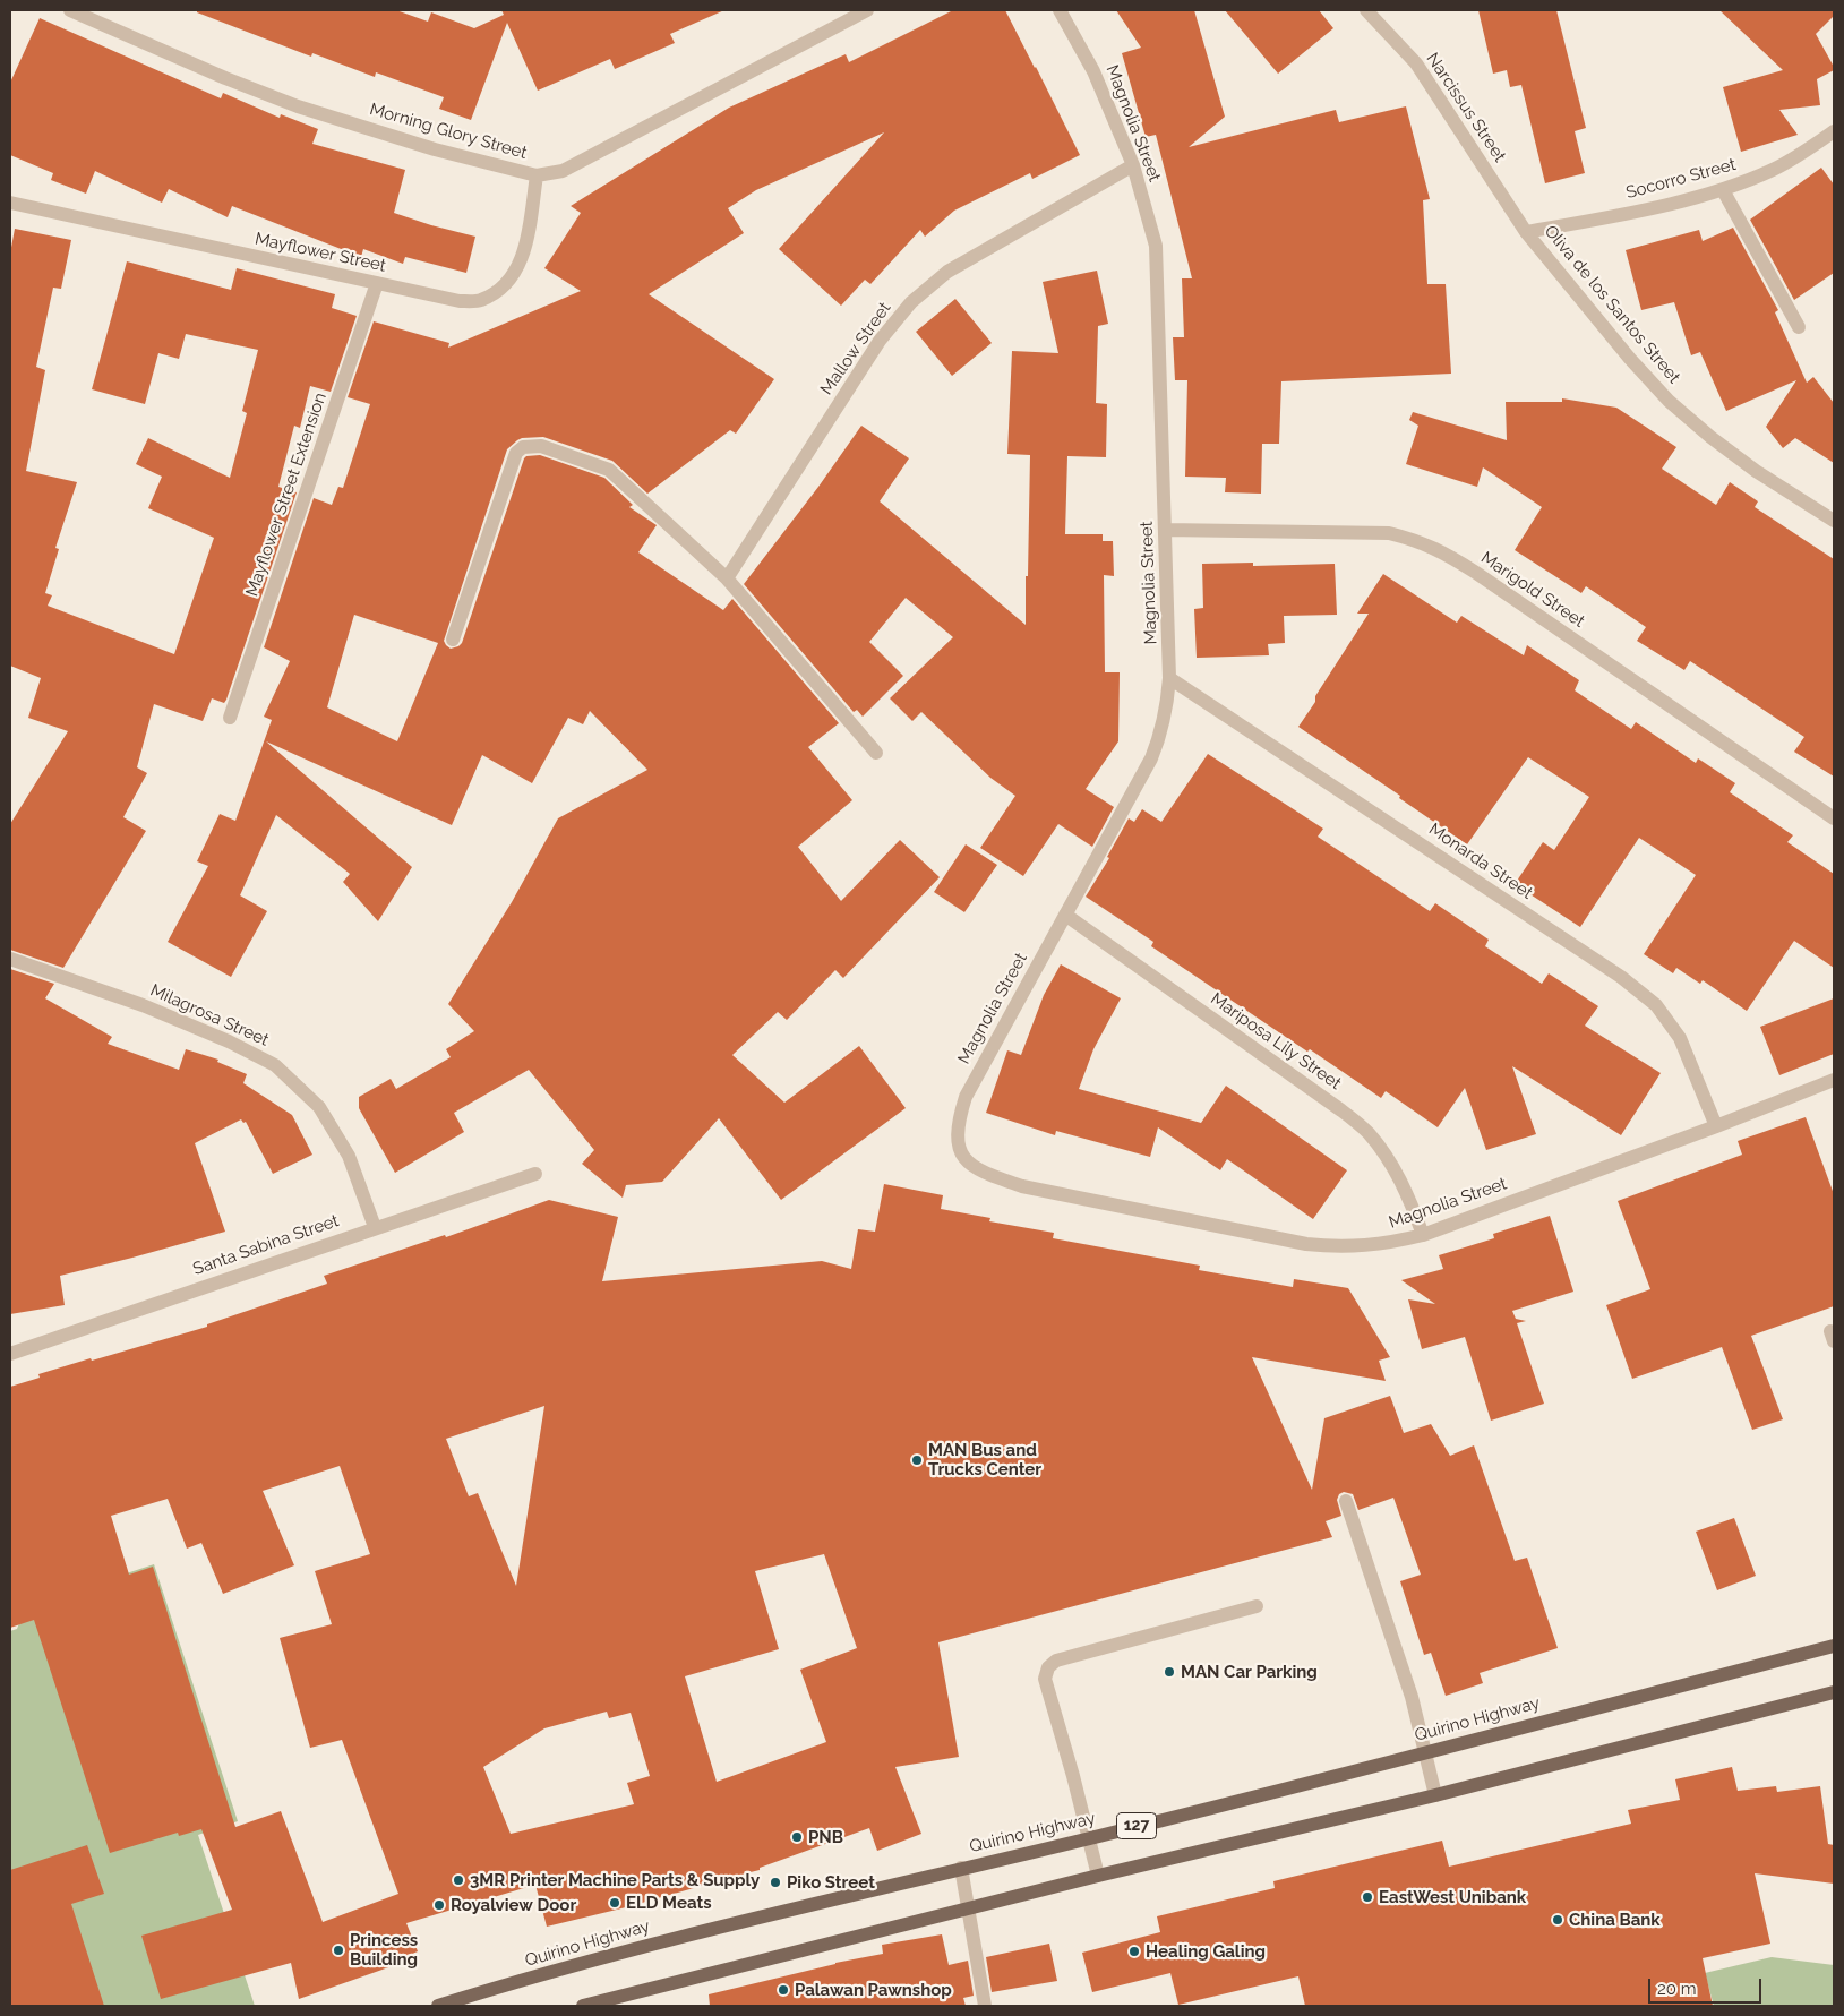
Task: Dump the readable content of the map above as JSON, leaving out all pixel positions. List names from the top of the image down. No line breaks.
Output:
{"streets":{"main road":["Quirino Highway","127"],"street":["Narcissus Street","Magnolia Street","Morning Glory Street","Socorro Street","Mayflower Street","Oliva de los Santos Street","Mallow Street","Mayflower Street Extension","Marigold Street","Monarda Street","Milagrosa Street","Mariposa Lily Street","Santa Sabina Street"]},"crossings":[["Narcissus Street","Socorro Street"],["Narcissus Street","Oliva de los Santos Street"],["Magnolia Street","Mallow Street"],["Magnolia Street","Marigold Street"],["Magnolia Street","Monarda Street"],["Magnolia Street","Mariposa Lily Street"],["Morning Glory Street","Mayflower Street"],["Socorro Street","Oliva de los Santos Street"],["Mayflower Street","Mayflower Street Extension"],["Milagrosa Street","Santa Sabina Street"]],"places":["MAN Bus and Trucks Center","MAN Car Parking","PNB","3MR Printer Machine Parts & Supply","Piko Street","EastWest Unibank","ELD Meats","Royalview Door","China Bank","Princess Building","Healing Galing","Palawan Pawnshop"],"scale_bar":"20 m"}
